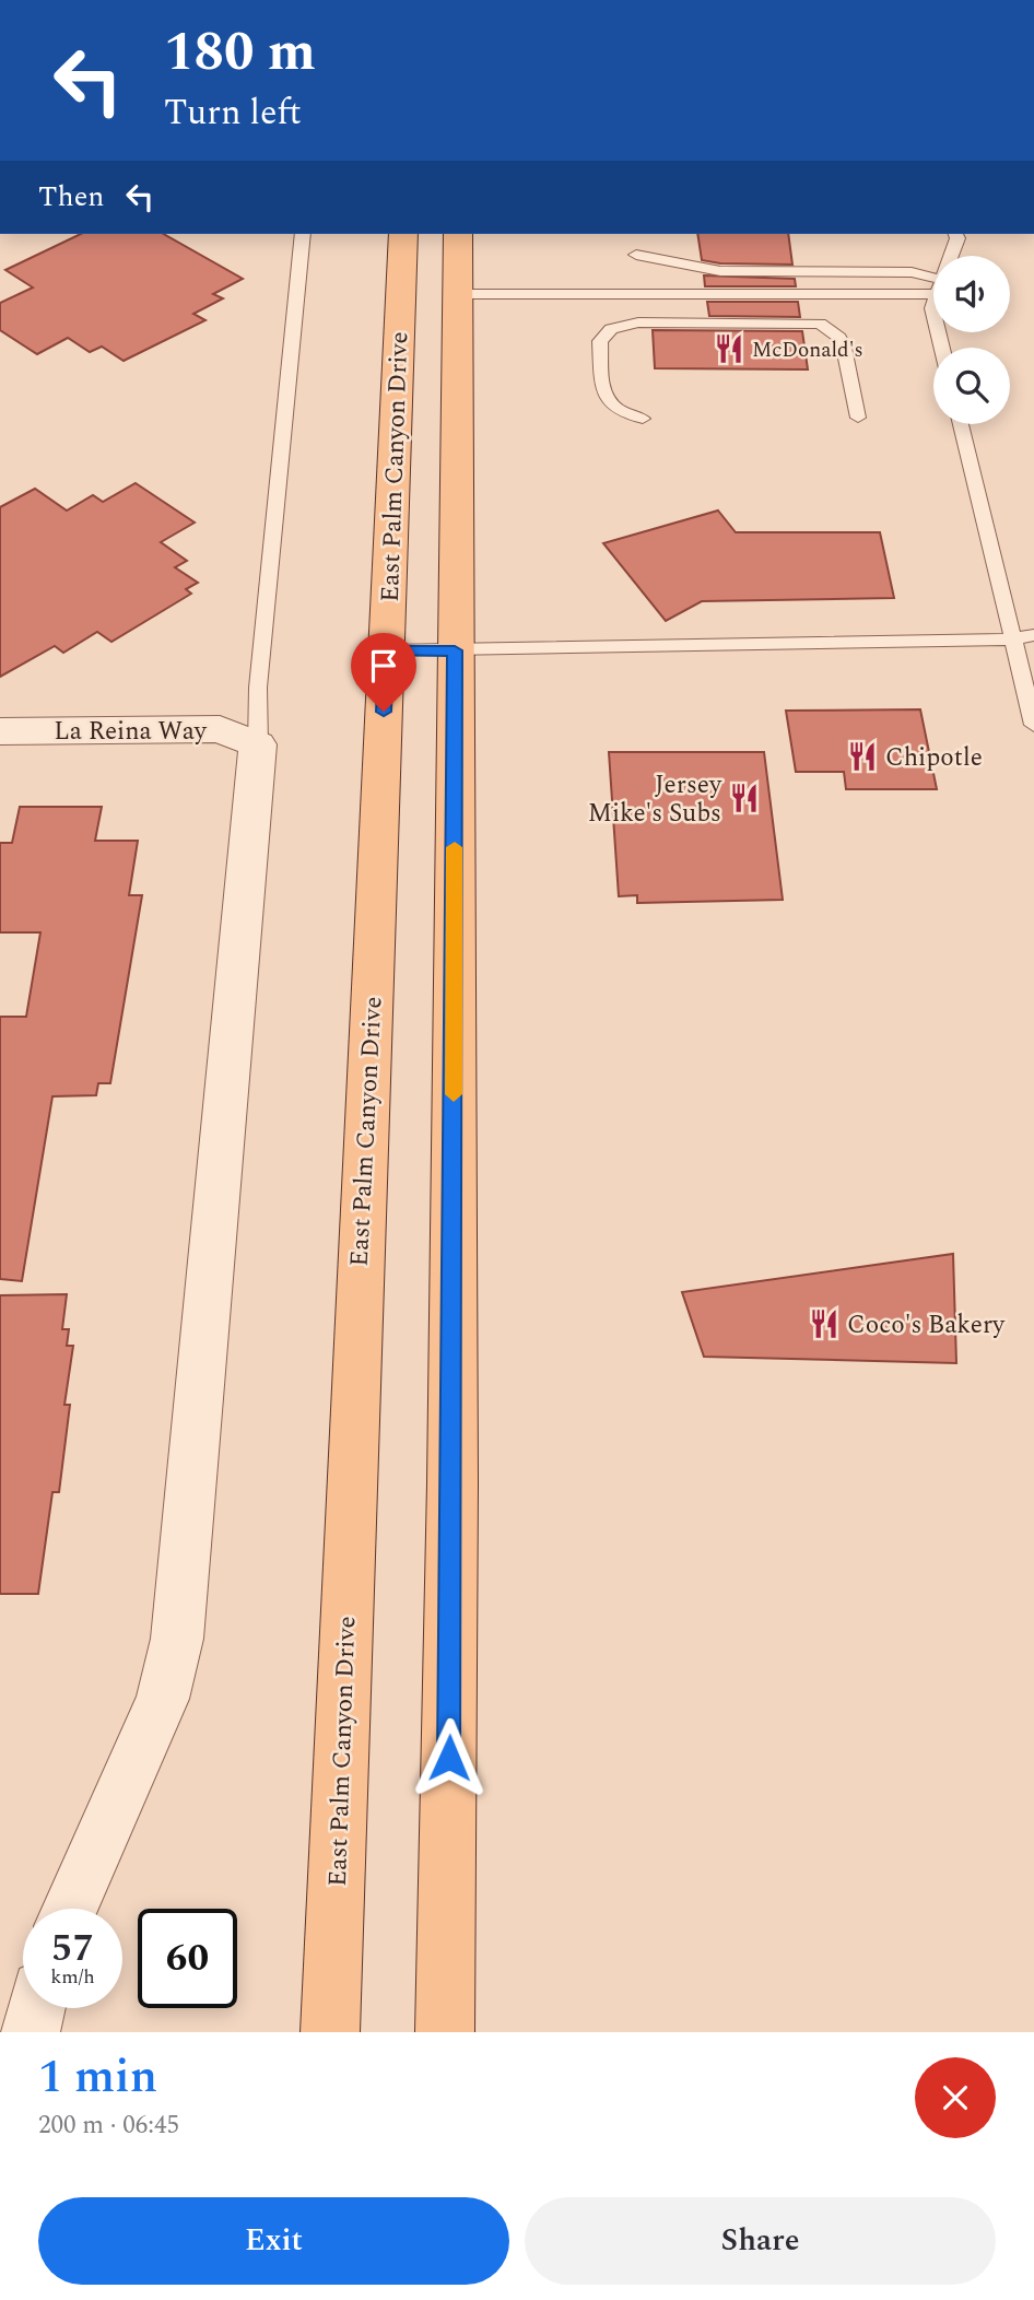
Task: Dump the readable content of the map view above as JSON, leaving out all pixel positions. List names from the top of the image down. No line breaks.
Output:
{"streets":{"main road":["East Palm Canyon Drive"],"street":["La Reina Way"]},"places":{"restaurant":["McDonald's","Chipotle","Jersey Mike's Subs","Coco's Bakery"]},"page":{"turn":["180 m","Turn left"],"then":"Then","speed":"57 km/h","limit":"60","heading":["1 min","200 m · 06:45"],"buttons":["Exit","Share"]}}
